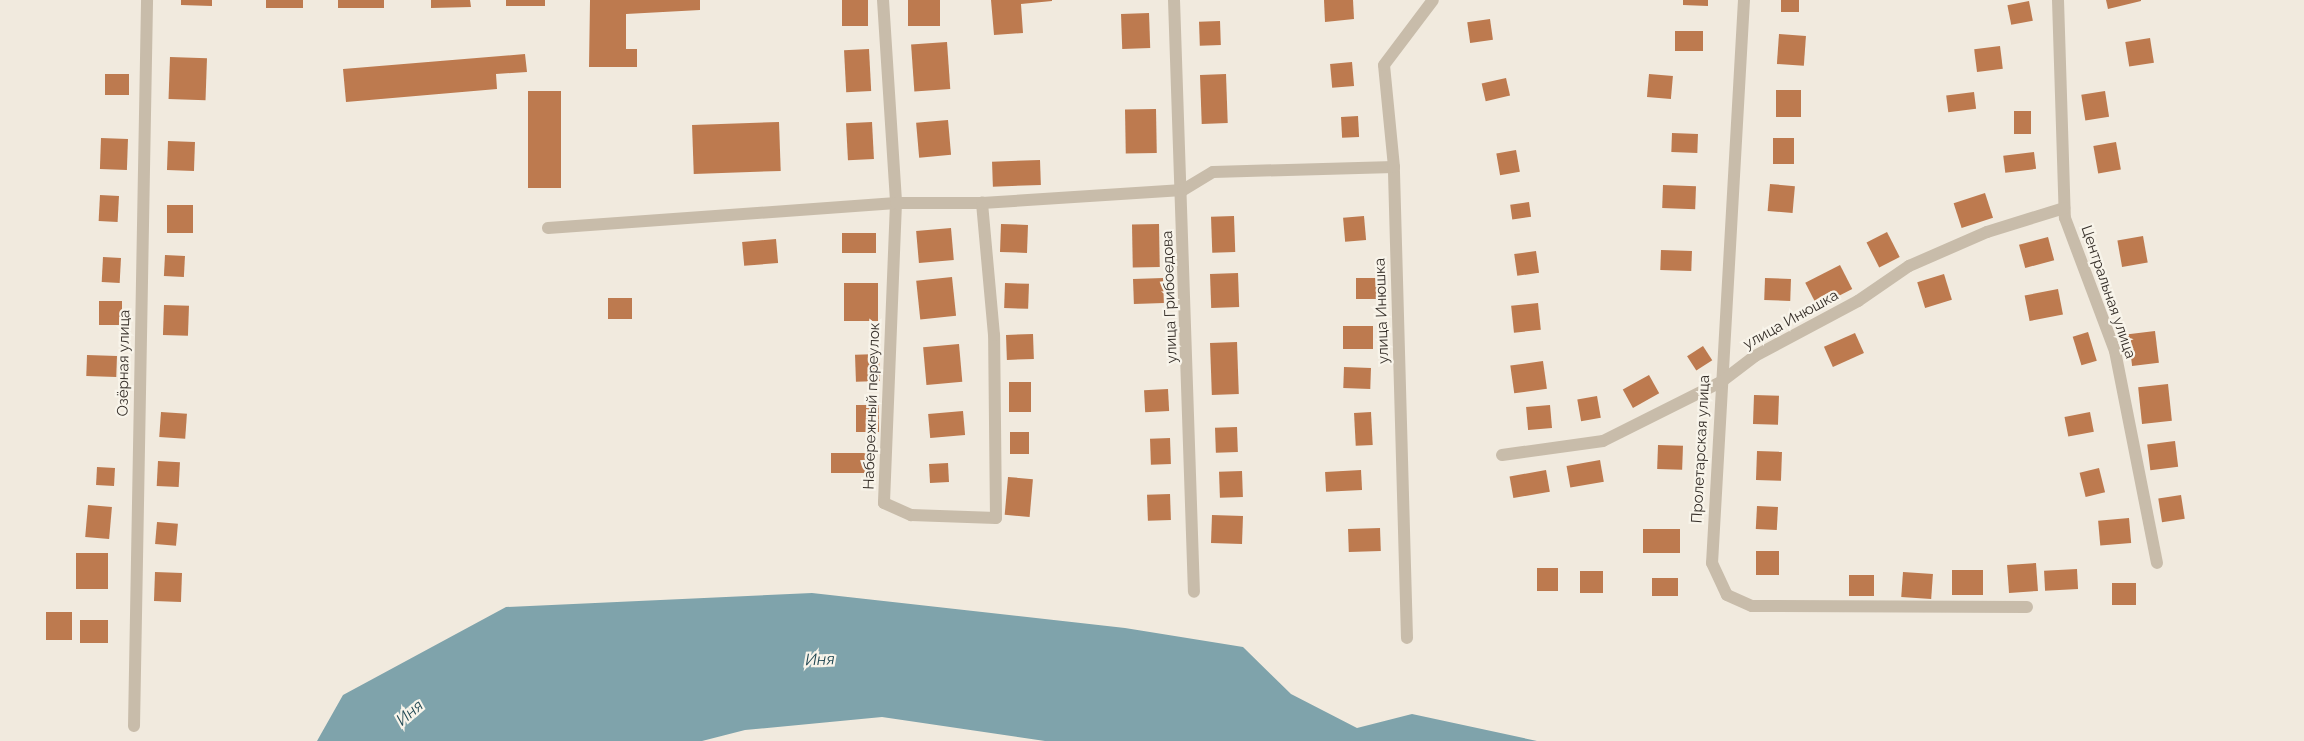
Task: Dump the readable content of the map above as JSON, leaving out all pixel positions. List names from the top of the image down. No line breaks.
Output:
{"streets":{"street":["Центральная улица","улица Грибоедова","улица Инюшка","Озёрная улица","Набережный переулок","Пролетарская улица"]},"crossings":[["Центральная улица","улица Инюшка"],["улица Инюшка","Пролетарская улица"]],"water":["Иня"]}
